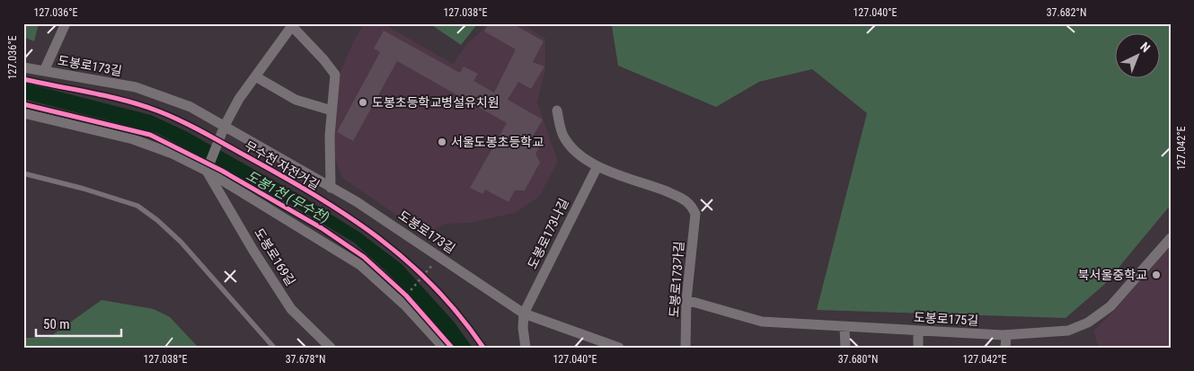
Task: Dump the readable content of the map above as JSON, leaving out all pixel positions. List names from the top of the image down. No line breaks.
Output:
{"streets":{"street":["도봉로173길","도봉로173나길","도봉로169길","도봉로173가길","도봉로175길"],"cycle path":["무수천 자전거길"]},"crossings":[["도봉로173길","도봉로173나길"],["도봉로173나길","도봉로173가길"],["도봉로173가길","도봉로175길"]],"water":["도봉1천 (무수천)"],"places":["도봉초등학교병설유치원","서울도봉초등학교","북서울중학교"],"scale_bar":"50 m","north":"top right","coordinates":["127.036°E","127.038°E","127.040°E","37.682°N","127.042°E","37.678°N","37.680°N"]}
